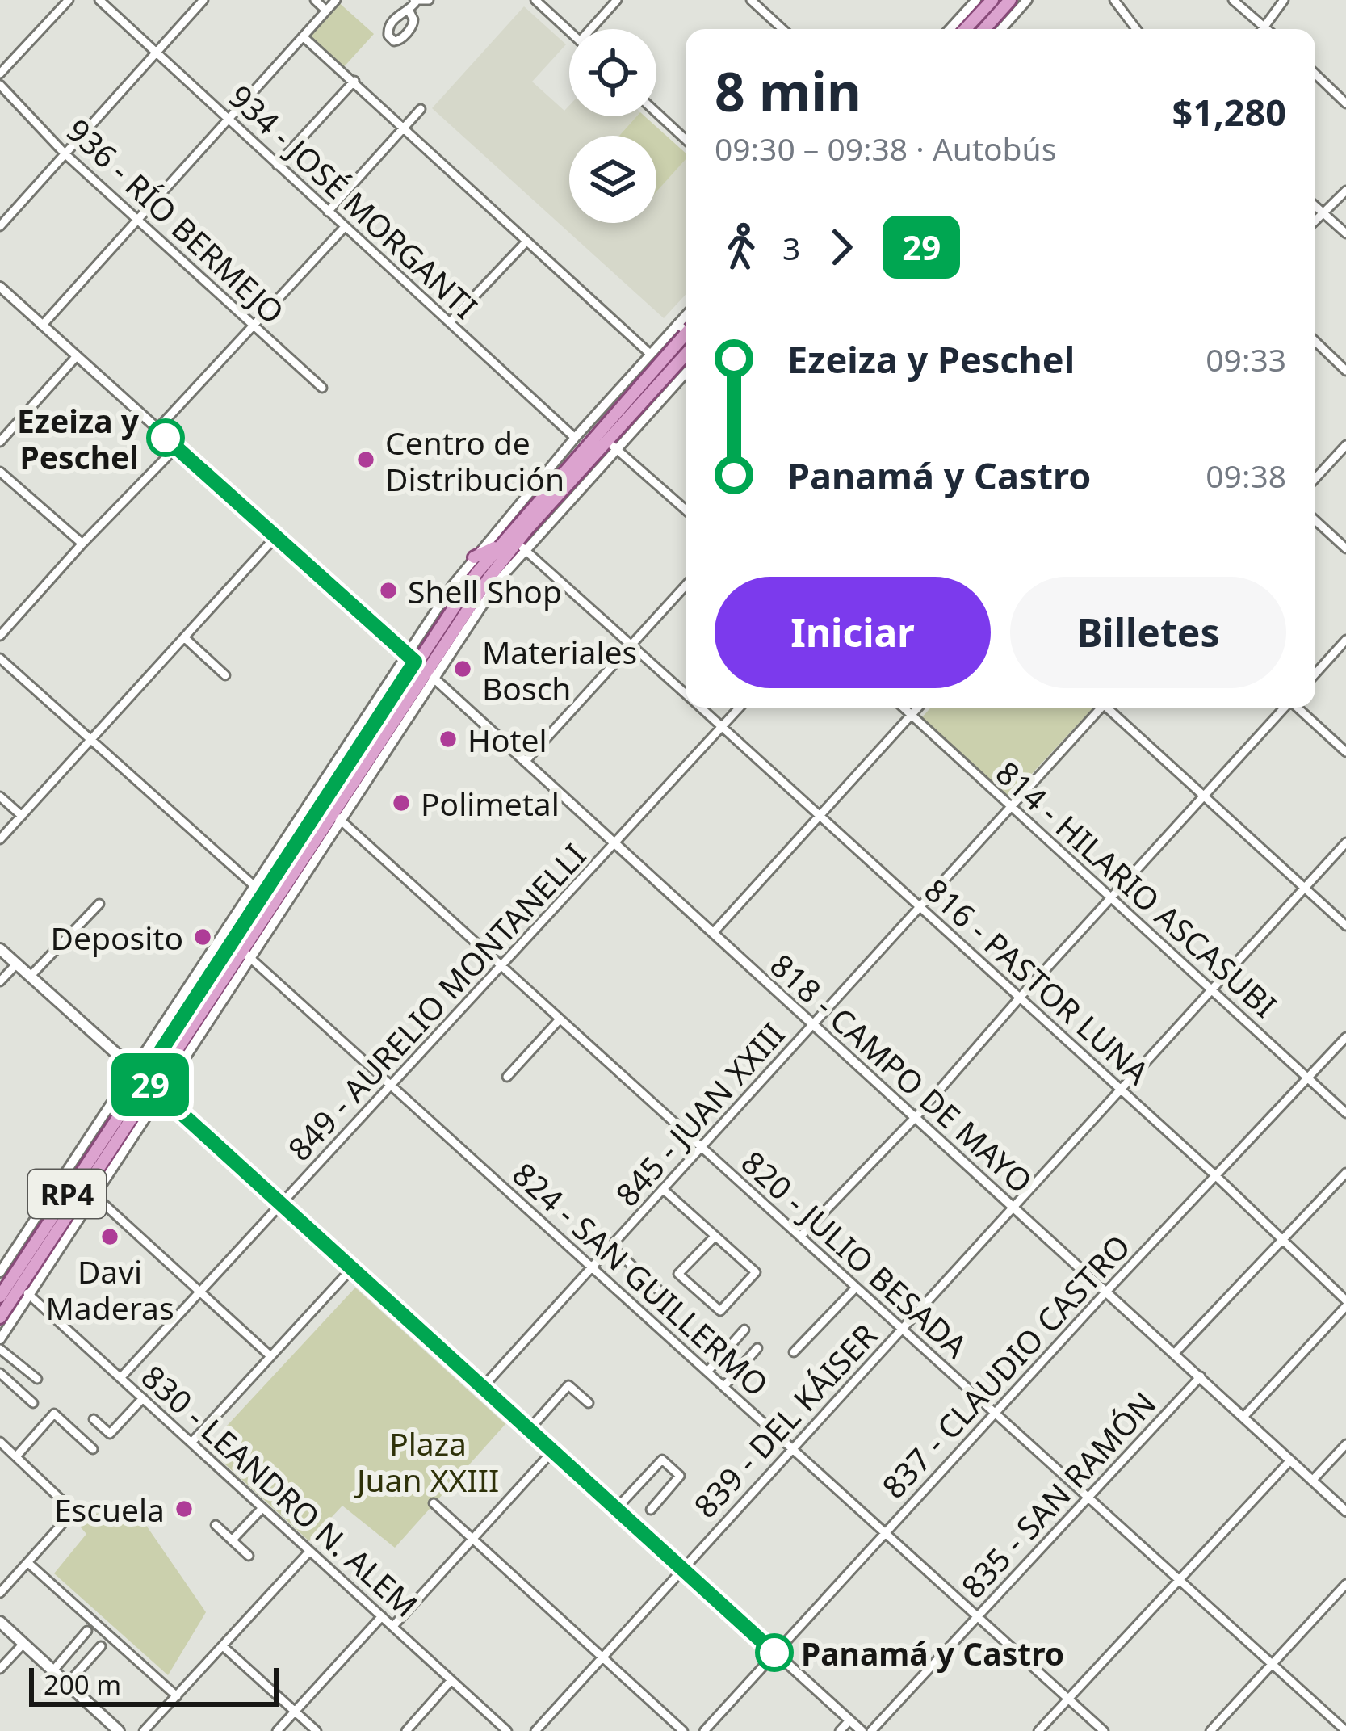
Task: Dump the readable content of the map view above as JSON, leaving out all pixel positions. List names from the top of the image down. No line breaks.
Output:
{"streets":{"main road":["RP4"],"street":["934 - JOSÉ MORGANTI","936 - RÍO BERMEJO","814 - HILARIO ASCASUBI","816 - PASTOR LUNA","849 - AURELIO MONTANELLI","818 - CAMPO DE MAYO","845 - JUAN XXIII","820 - JULIO BESADA","824 - SAN GUILLERMO","837 - CLAUDIO CASTRO","839 - DEL KÁISER","830 - LEANDRO N. ALEM","835 - SAN RAMÓN"]},"crossings":[["814 - HILARIO ASCASUBI","845 - JUAN XXIII"],["814 - HILARIO ASCASUBI","837 - CLAUDIO CASTRO"],["814 - HILARIO ASCASUBI","839 - DEL KÁISER"],["816 - PASTOR LUNA","849 - AURELIO MONTANELLI"],["816 - PASTOR LUNA","845 - JUAN XXIII"],["816 - PASTOR LUNA","RP4"],["816 - PASTOR LUNA","837 - CLAUDIO CASTRO"],["816 - PASTOR LUNA","839 - DEL KÁISER"],["849 - AURELIO MONTANELLI","818 - CAMPO DE MAYO"],["849 - AURELIO MONTANELLI","820 - JULIO BESADA"],["849 - AURELIO MONTANELLI","824 - SAN GUILLERMO"],["849 - AURELIO MONTANELLI","830 - LEANDRO N. ALEM"],["818 - CAMPO DE MAYO","845 - JUAN XXIII"],["818 - CAMPO DE MAYO","RP4"],["818 - CAMPO DE MAYO","837 - CLAUDIO CASTRO"],["818 - CAMPO DE MAYO","839 - DEL KÁISER"],["818 - CAMPO DE MAYO","835 - SAN RAMÓN"],["845 - JUAN XXIII","820 - JULIO BESADA"],["845 - JUAN XXIII","824 - SAN GUILLERMO"],["RP4","820 - JULIO BESADA"],["RP4","824 - SAN GUILLERMO"],["RP4","830 - LEANDRO N. ALEM"],["820 - JULIO BESADA","837 - CLAUDIO CASTRO"],["820 - JULIO BESADA","839 - DEL KÁISER"],["820 - JULIO BESADA","835 - SAN RAMÓN"],["824 - SAN GUILLERMO","837 - CLAUDIO CASTRO"],["824 - SAN GUILLERMO","839 - DEL KÁISER"],["824 - SAN GUILLERMO","835 - SAN RAMÓN"]],"parks":["Plaza Juan XXIII"],"places":["Ezeiza y Peschel","Centro de Distribución","Shell Shop","Materiales Bosch","Hotel","Polimetal","Deposito","Davi Maderas","Escuela","Panamá y Castro"],"lines":["bus line 29"],"scale_bar":"200 m","page":{"on_map":"29","heading":["8 min","09:30 – 09:38 · Autobús","$1,280"],"legs":["3","29"],"list":[{"name":"Ezeiza y Peschel","value":"09:33"},{"name":"Panamá y Castro","value":"09:38"}],"buttons":["Iniciar","Billetes"],"scale":"200 m"}}
